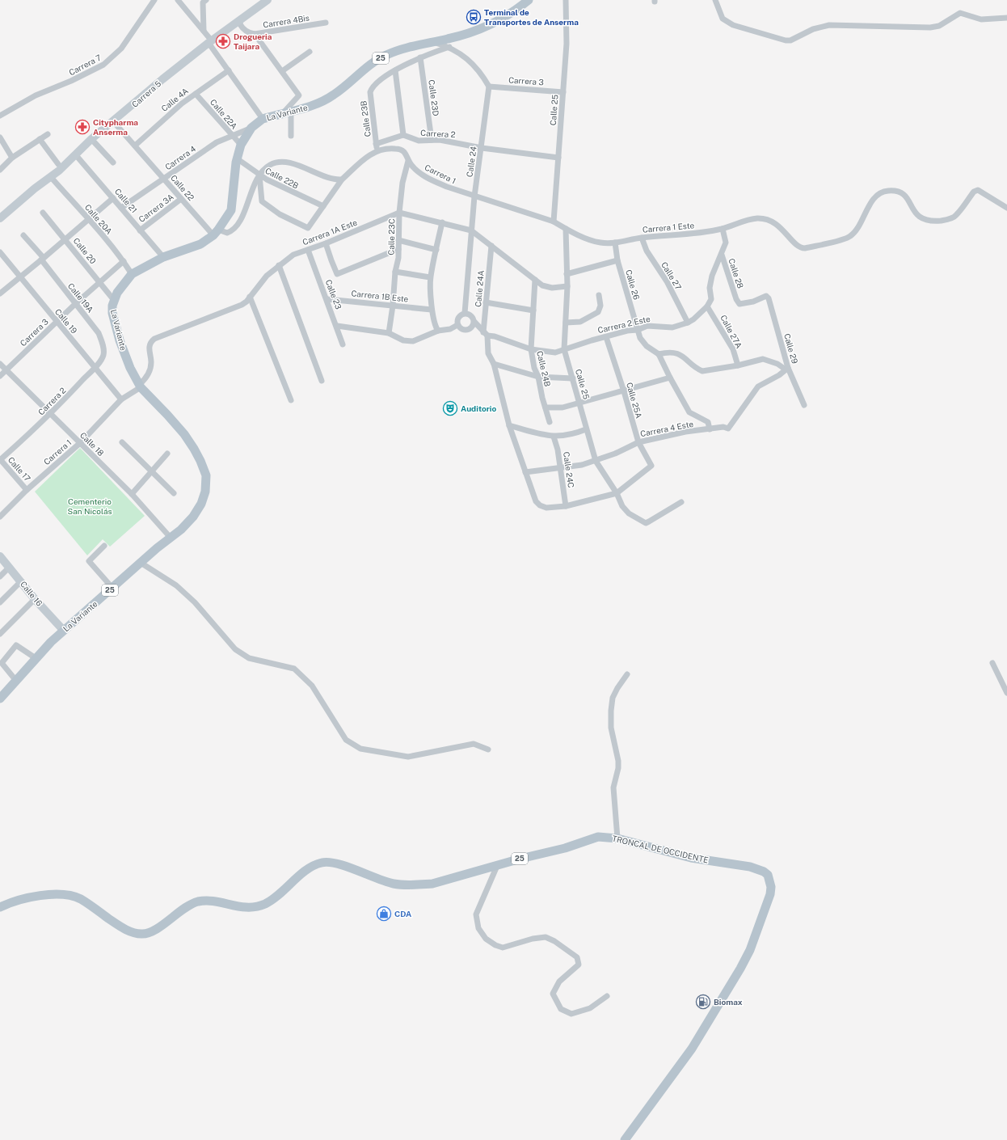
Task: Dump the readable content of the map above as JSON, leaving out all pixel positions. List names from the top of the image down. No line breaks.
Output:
{"streets":{"main road":["25","La Variante","TRONCAL DE OCCIDENTE"],"street":["Carrera 4Bis","Carrera 7","Carrera 3","Carrera 5","Calle 23D","Calle 4A","Calle 25","Calle 22A","Calle 23B","Carrera 2","Carrera 4","Calle 24","Carrera 1","Calle 22B","Calle 22","Calle 21","Carrera 3A","Calle 20A","Carrera 1 Este","Carrera 1A Este","Calle 23C","Calle 20","Calle 28","Calle 27","Calle 26","Calle 24A","Calle 23","Carrera 1B Este","Calle 19A","Calle 19","Carrera 2 Este","Calle 27A","Calle 29","Calle 24B","Calle 25A","Carrera 4 Este","Calle 18","Calle 17","Calle 24C","Calle 16"]},"crossings":[["Carrera 3","Calle 25"],["Carrera 3","Calle 24"],["Carrera 3","Calle 20A"],["Carrera 3","Calle 20"],["Carrera 3","Calle 19A"],["Carrera 3","Calle 19"],["Carrera 3","Calle 18"],["Carrera 5","Calle 22"],["Carrera 5","Calle 21"],["Carrera 5","Calle 20A"],["Calle 23D","Carrera 2"],["Calle 4A","Calle 22A"],["Calle 4A","Calle 22"],["Calle 25","Carrera 2"],["Calle 25","Carrera 1"],["Calle 25","Carrera 2 Este"],["Calle 25","Calle 25A"],["Calle 25","Carrera 4 Este"],["La Variante","Calle 22A"],["La Variante","Carrera 4"],["La Variante","Carrera 1"],["La Variante","Calle 22B"],["La Variante","Calle 22"],["La Variante","Calle 21"],["La Variante","Calle 20A"],["La Variante","Carrera 1A Este"],["La Variante","Calle 20"],["La Variante","Calle 18"],["La Variante","Calle 16"],["Calle 22A","Carrera 4"],["Calle 23B","Carrera 1"],["Carrera 2","Calle 24"],["Carrera 2","Calle 19A"],["Carrera 2","Calle 19"],["Carrera 2","Calle 18"],["Carrera 2","Calle 17"],["Carrera 4","Calle 22"],["Carrera 4","Calle 21"],["Calle 24","Carrera 1"],["Carrera 1","Carrera 1 Este"],["Carrera 1","Carrera 1A Este"],["Carrera 1","Calle 23C"],["Carrera 1","Calle 26"],["Carrera 1","Calle 19"],["Carrera 1","Calle 18"],["Carrera 1","Calle 17"],["Calle 22","Carrera 3A"],["Calle 21","Carrera 3A"],["Carrera 1 Este","Calle 28"],["Carrera 1 Este","Calle 27"],["Carrera 1 Este","Calle 26"],["Carrera 1A Este","Calle 23C"],["Carrera 1A Este","Calle 23"],["Calle 23C","Carrera 1B Este"],["Calle 28","Calle 29"],["Calle 27","Carrera 2 Este"],["Calle 26","Carrera 2 Este"],["Calle 24A","Carrera 2 Este"],["Calle 24A","Carrera 4 Este"],["Calle 24A","Calle 24C"],["Calle 23","Carrera 1B Este"],["Carrera 2 Este","Calle 27A"],["Carrera 2 Este","Calle 24B"],["Carrera 2 Este","Calle 25A"],["Calle 29","Carrera 4 Este"],["Calle 25A","Carrera 4 Este"],["Carrera 4 Este","Calle 24C"]],"parks":["Cementerio San Nicolás"],"places":{"bus stop":["Terminal de Transportes de Anserma"],"pharmacy":["Drogueria Taijara","Citypharma Anserma"],"theatre":["Auditorio"],"shop":["CDA"],"fuel station":["Biomax"]}}
